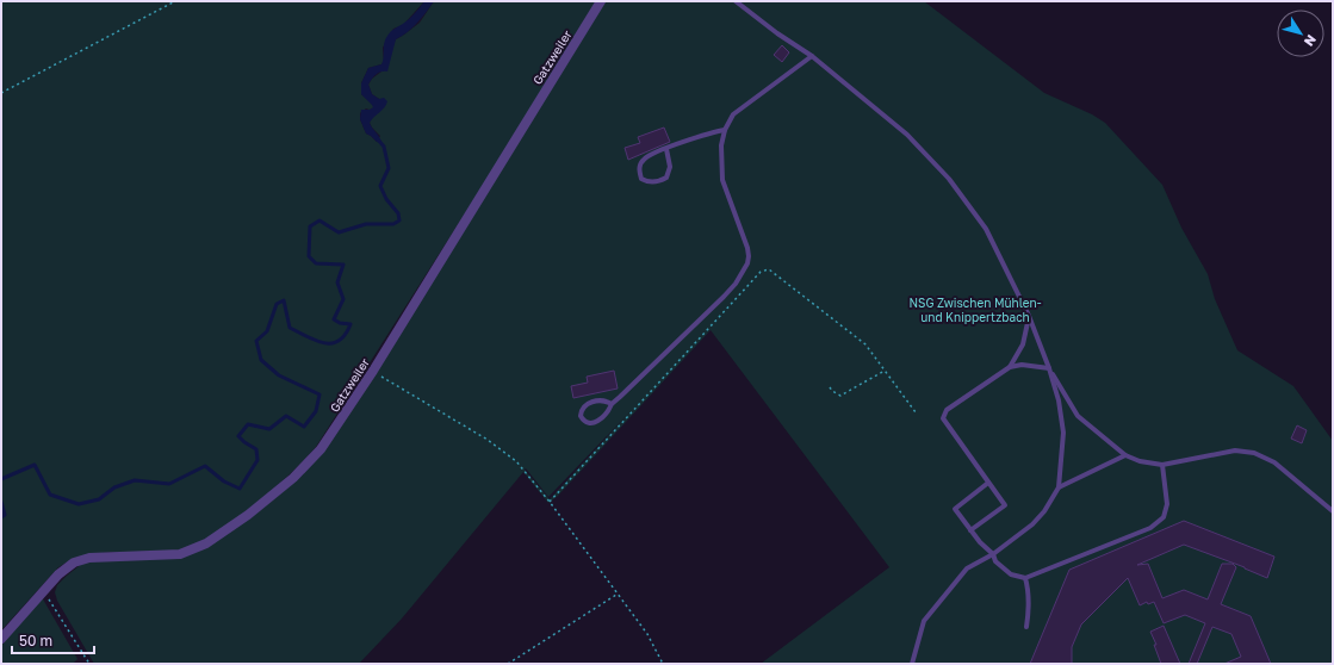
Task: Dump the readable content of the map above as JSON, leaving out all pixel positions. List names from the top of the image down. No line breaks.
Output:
{"streets":{"street":["Gatzweiler"]},"parks":["NSG Zwischen Mühlen- und Knippertzbach"],"scale_bar":"50 m","north":"bottom right"}
